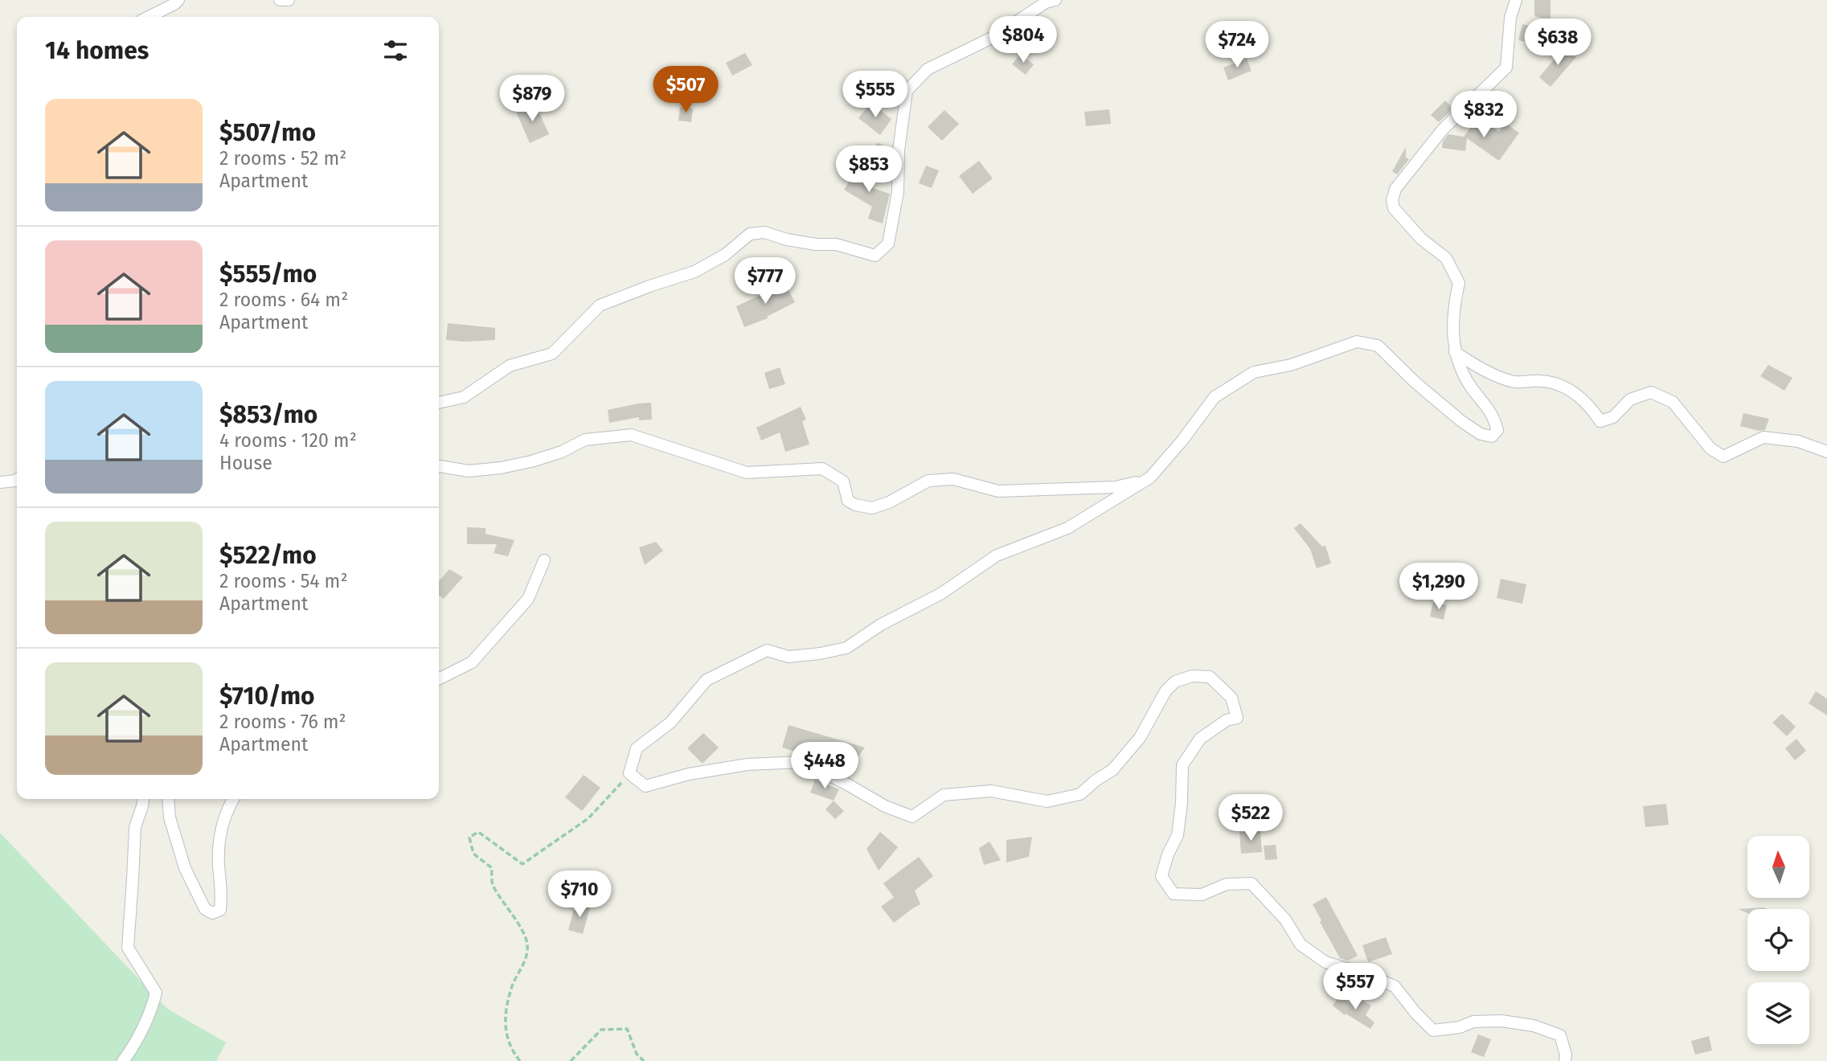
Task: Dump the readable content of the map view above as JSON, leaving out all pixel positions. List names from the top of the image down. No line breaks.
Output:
{"north":"top","page":{"price":["$804","$638","$724","$507","$555","$879","$832","$853","$777","$1,290","$448","$522","$710","$557"],"heading":"14 homes","list":[{"name":"$507/mo","note":"2 rooms · 52 m² · Apartment"},{"name":"$555/mo","note":"2 rooms · 64 m² · Apartment"},{"name":"$853/mo","note":"4 rooms · 120 m² · House"},{"name":"$522/mo","note":"2 rooms · 54 m² · Apartment"},{"name":"$710/mo","note":"2 rooms · 76 m² · Apartment"}]}}
